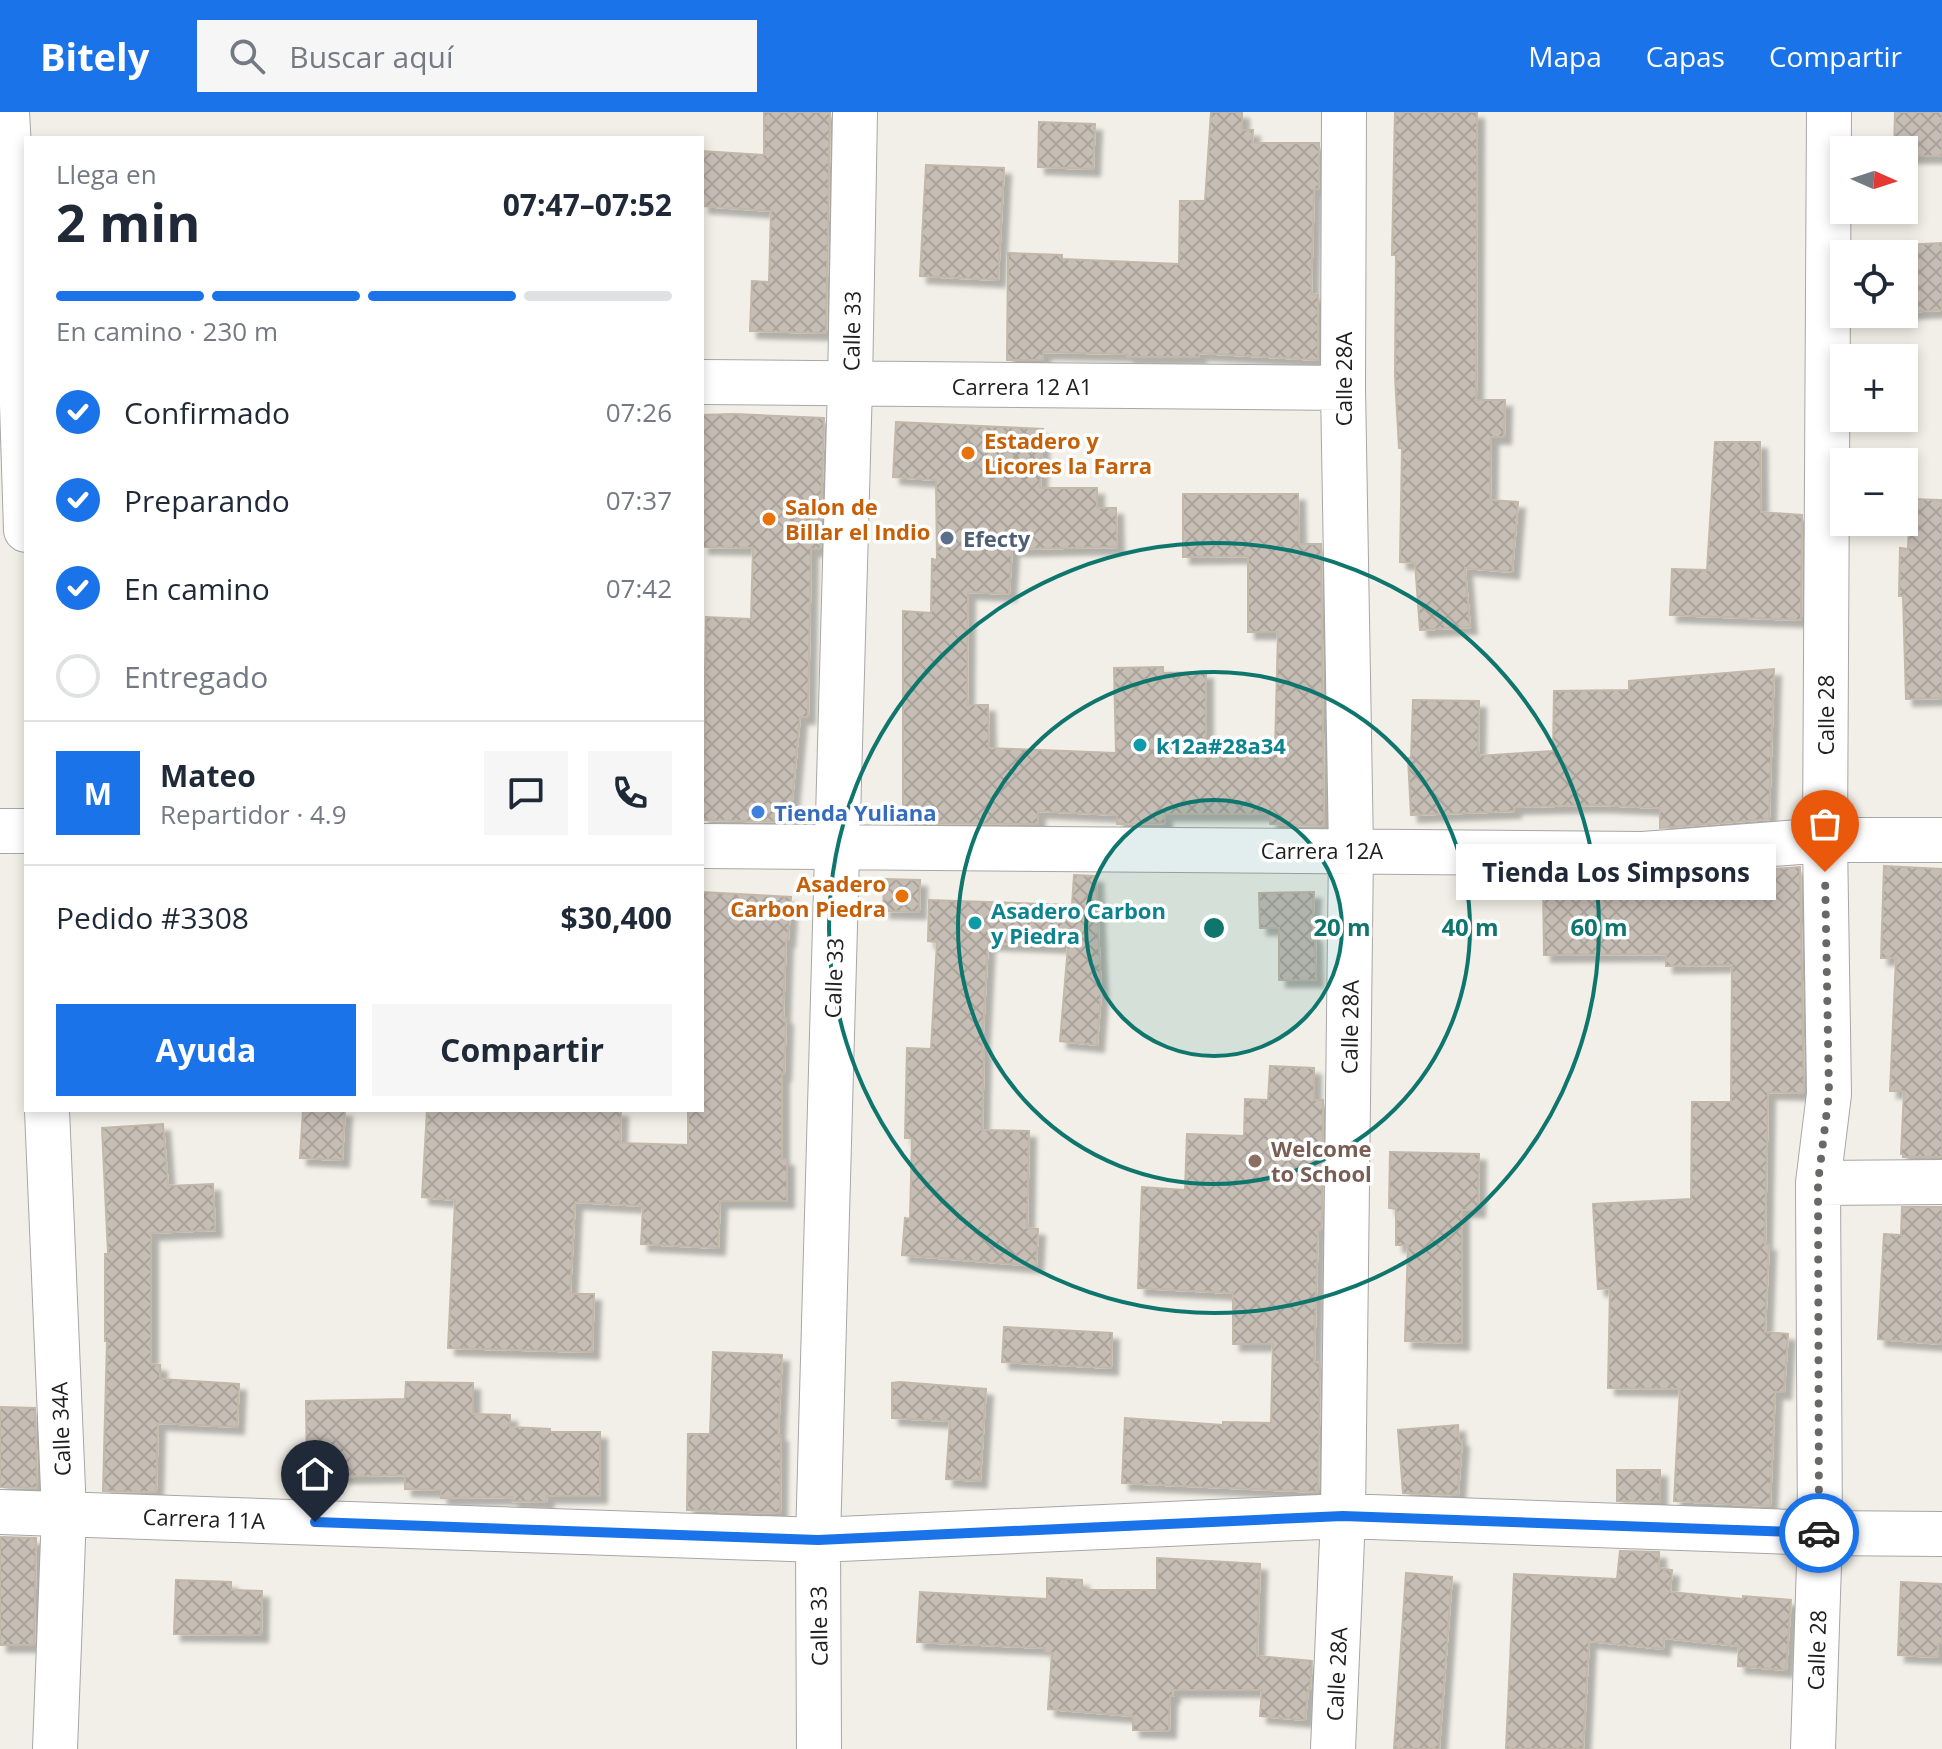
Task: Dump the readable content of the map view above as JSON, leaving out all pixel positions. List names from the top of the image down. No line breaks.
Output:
{"streets":{"street":["Calle 33","Calle 28A","Carrera 12 A1","Calle 28","Carrera 12A","Calle 34A","Carrera 11A"]},"crossings":[["Calle 33","Carrera 12 A1"],["Calle 33","Carrera 12A"],["Calle 33","Carrera 11A"],["Calle 28A","Carrera 12 A1"],["Calle 28A","Carrera 12A"],["Calle 28A","Carrera 11A"],["Calle 28","Carrera 12A"],["Calle 28","Carrera 11A"],["Calle 34A","Carrera 11A"]],"places":["Estadero y Licores la Farra","Salon de Billar el Indio","Efecty","k12a#28a34","Tienda Yuliana","Tienda Los Simpsons","Asadero Carbon Piedra","Asadero Carbon y Piedra","Welcome to School"],"north":"right","page":{"header":"Bitely","search":"Buscar aquí","nav":["Mapa","Capas","Compartir"],"map_buttons":["+","−"],"heading":["2 min","Llega en","07:47–07:52"],"panel":["Mateo","Repartidor · 4.9","Pedido #3308","$30,400"],"bar":"En camino · 230 m","list":[["Confirmado","07:26"],["Preparando","07:37"],["En camino","07:42"],"Entregado"],"round":"M","bubble":"Tienda Los Simpsons","buttons":["Ayuda","Compartir"]},"rings":["20 m","40 m","60 m"]}
